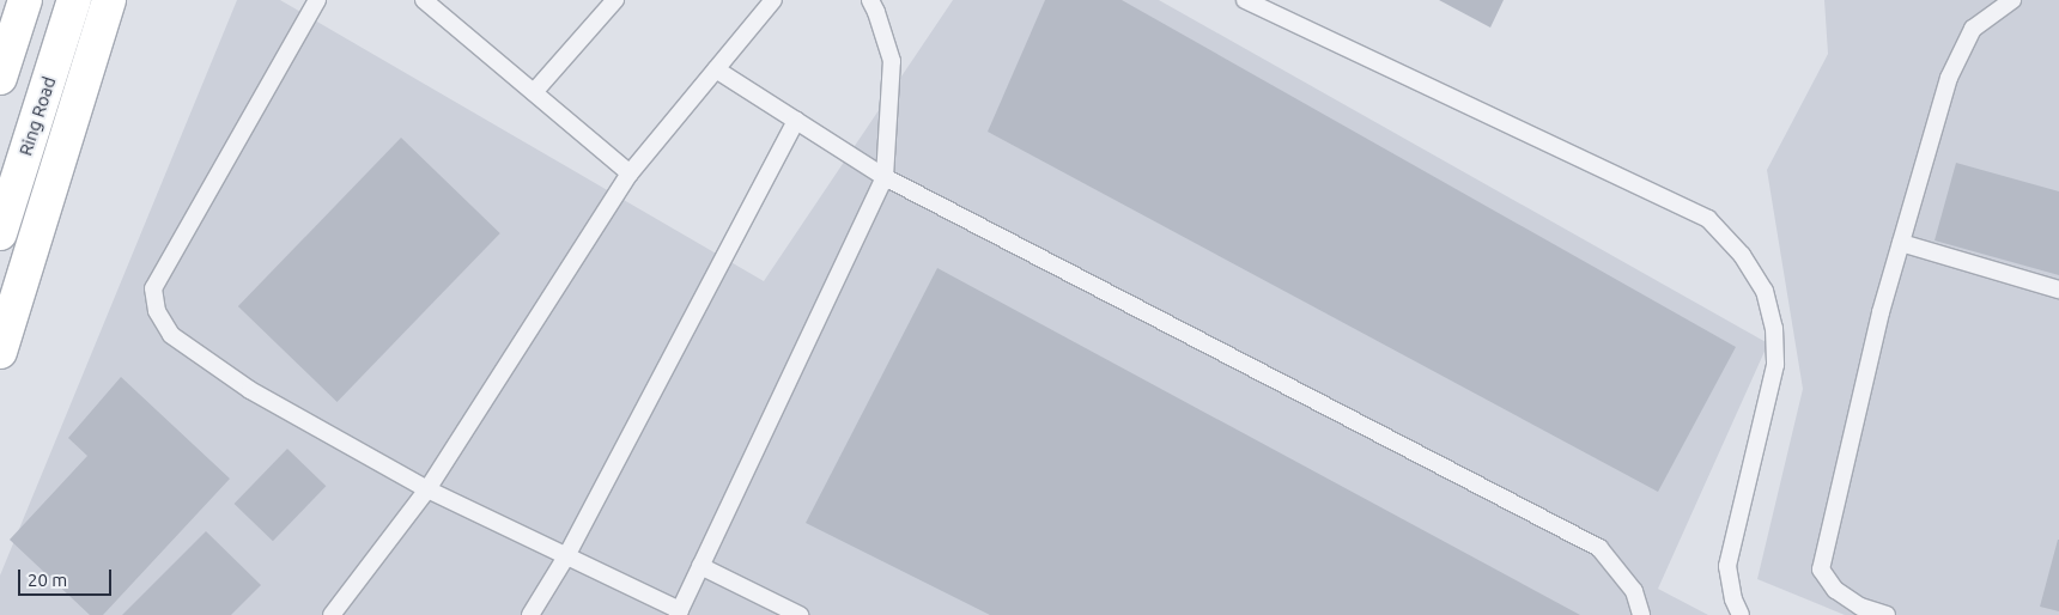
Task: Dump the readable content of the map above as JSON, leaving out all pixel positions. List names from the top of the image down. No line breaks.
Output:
{"streets":{"main road":["Ring Road"]},"scale_bar":"20 m"}
